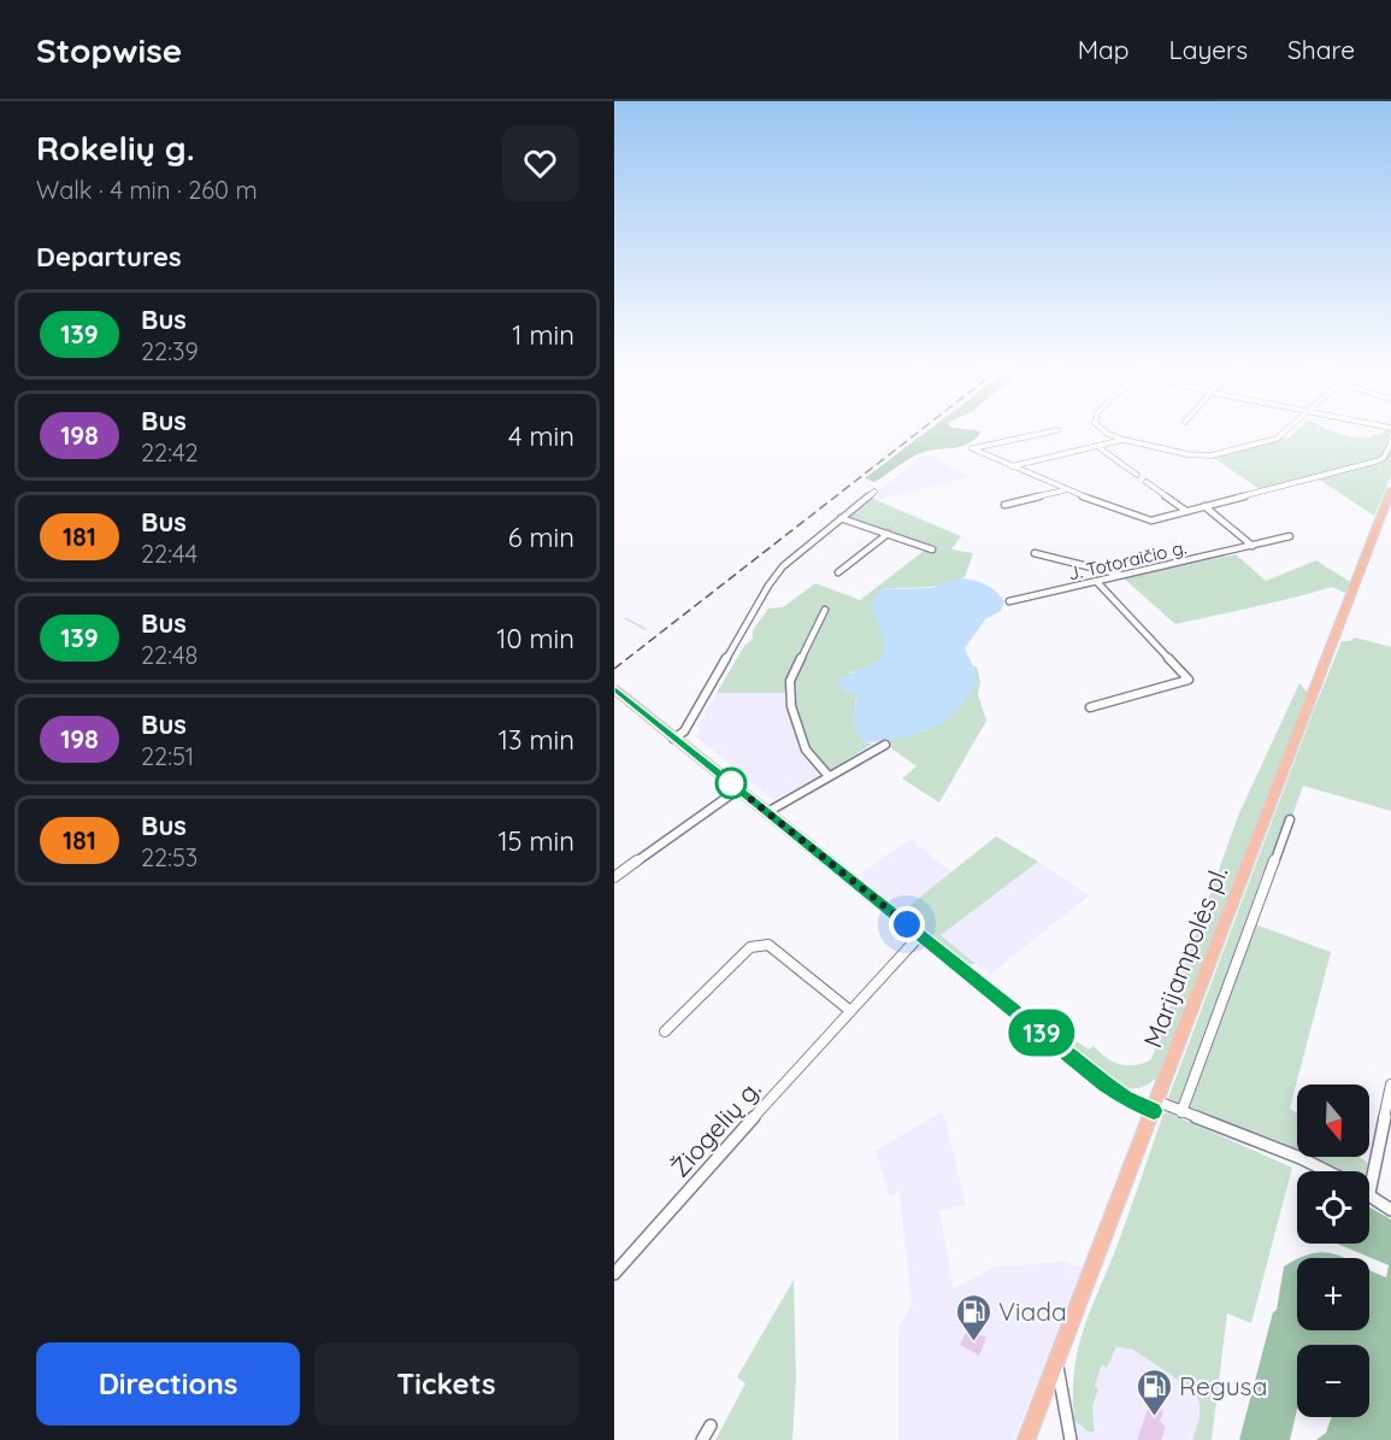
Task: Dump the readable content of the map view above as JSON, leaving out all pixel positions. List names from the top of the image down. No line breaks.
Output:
{"streets":{"main road":["Marijampolės pl."],"street":["J. Totoraičio g.","Žiogelių g."]},"places":{"fuel station":["Viada","Regusa"]},"lines":["bus line 139"],"north":"bottom","page":{"header":"Stopwise","nav":["Map","Layers","Share"],"heading":[["Rokelių g.","Walk · 4 min · 260 m"],"Departures"],"on_map":"139","list":[{"mark":"139","name":"Bus","note":"22:39","value":"1 min"},{"mark":"198","name":"Bus","note":"22:42","value":"4 min"},{"mark":"181","name":"Bus","note":"22:44","value":"6 min"},{"mark":"139","name":"Bus","note":"22:48","value":"10 min"},{"mark":"198","name":"Bus","note":"22:51","value":"13 min"},{"mark":"181","name":"Bus","note":"22:53","value":"15 min"}],"map_buttons":["+","−"],"buttons":["Directions","Tickets"]}}
